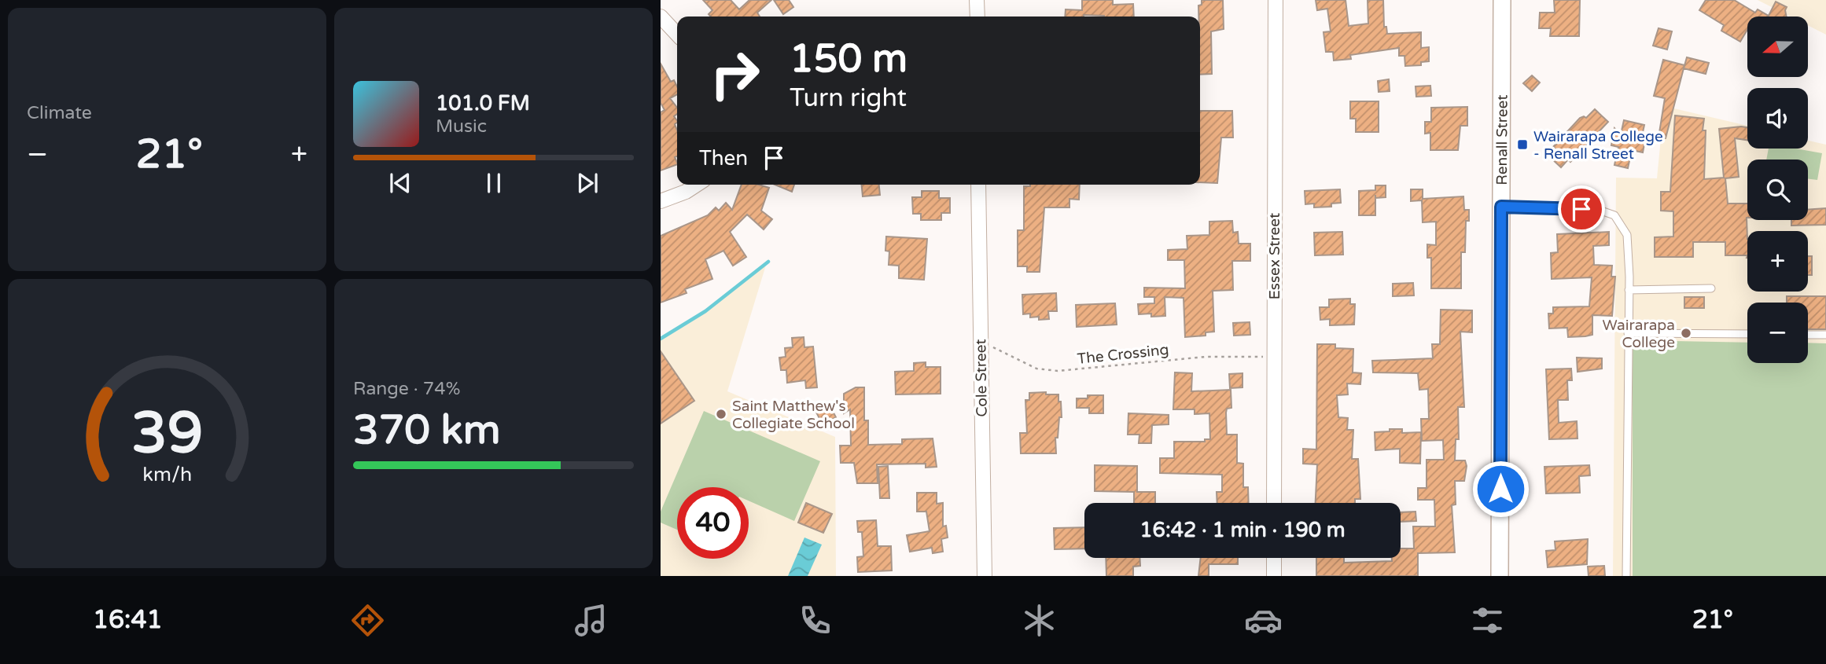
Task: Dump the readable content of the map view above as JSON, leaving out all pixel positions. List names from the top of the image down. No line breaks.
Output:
{"streets":{"street":["Renall Street","Essex Street","Cole Street"],"path":["The Crossing"]},"crossings":[["Essex Street","The Crossing"],["The Crossing","Cole Street"]],"places":{"transit":["Wairarapa College - Renall Street"],"other":["Wairarapa College","Saint Matthew's Collegiate School"]},"north":"left","page":{"tile":["Climate",["Range · 74%","370 km"]],"map_buttons":["+","−"],"turn":["150 m","Turn right"],"song":["101.0 FM","Music"],"heat":["−","21°","+"],"then":"Then","limit":"40","trip":"16:42 · 1 min · 190 m","tabs":["16:41","21°"],"gauge":["39","km/h"]}}
